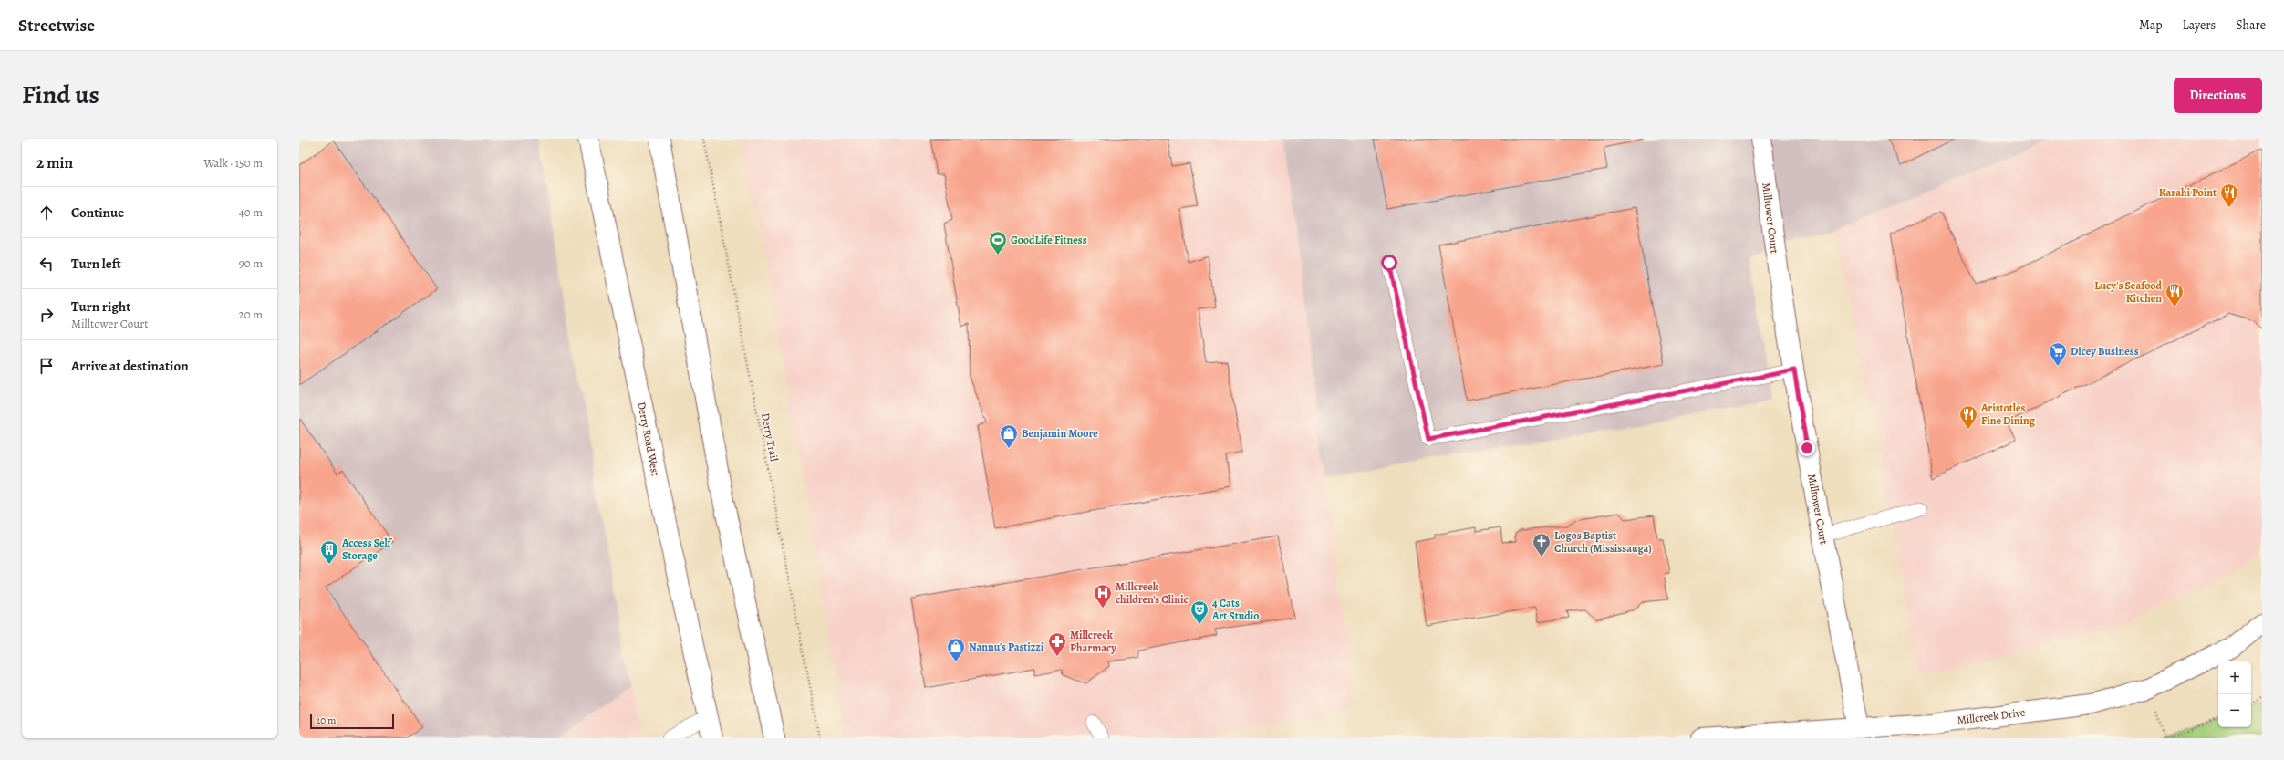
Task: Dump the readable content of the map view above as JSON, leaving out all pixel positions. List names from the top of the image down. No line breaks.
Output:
{"streets":{"main road":["Milltower Court","Derry Road West","Millcreek Drive"],"path":["Derry Trail"]},"crossings":[["Milltower Court","Millcreek Drive"]],"places":{"restaurant":["Karahi Point","Lucy's Seafood Kitchen","Aristotles Fine Dining"],"sports":["GoodLife Fitness"],"supermarket":["Dicey Business"],"shop":["Benjamin Moore","Nannu's Pastizzi"],"church":["Logos Baptist Church (Mississauga)"],"building":["Access Self Storage"],"hospital":["Millcreek children's Clinic"],"theatre":["4 Cats Art Studio"],"pharmacy":["Millcreek Pharmacy"]},"scale_bar":"20 m","page":{"header":"Streetwise","nav":["Map","Layers","Share"],"title":"Find us","buttons":"Directions","heading":["2 min","Walk · 150 m"],"list":[["Continue","40 m"],["Turn left","90 m"],["Turn right","Milltower Court","20 m"],"Arrive at destination"],"map_buttons":["+","−"],"scale":"20 m"}}
